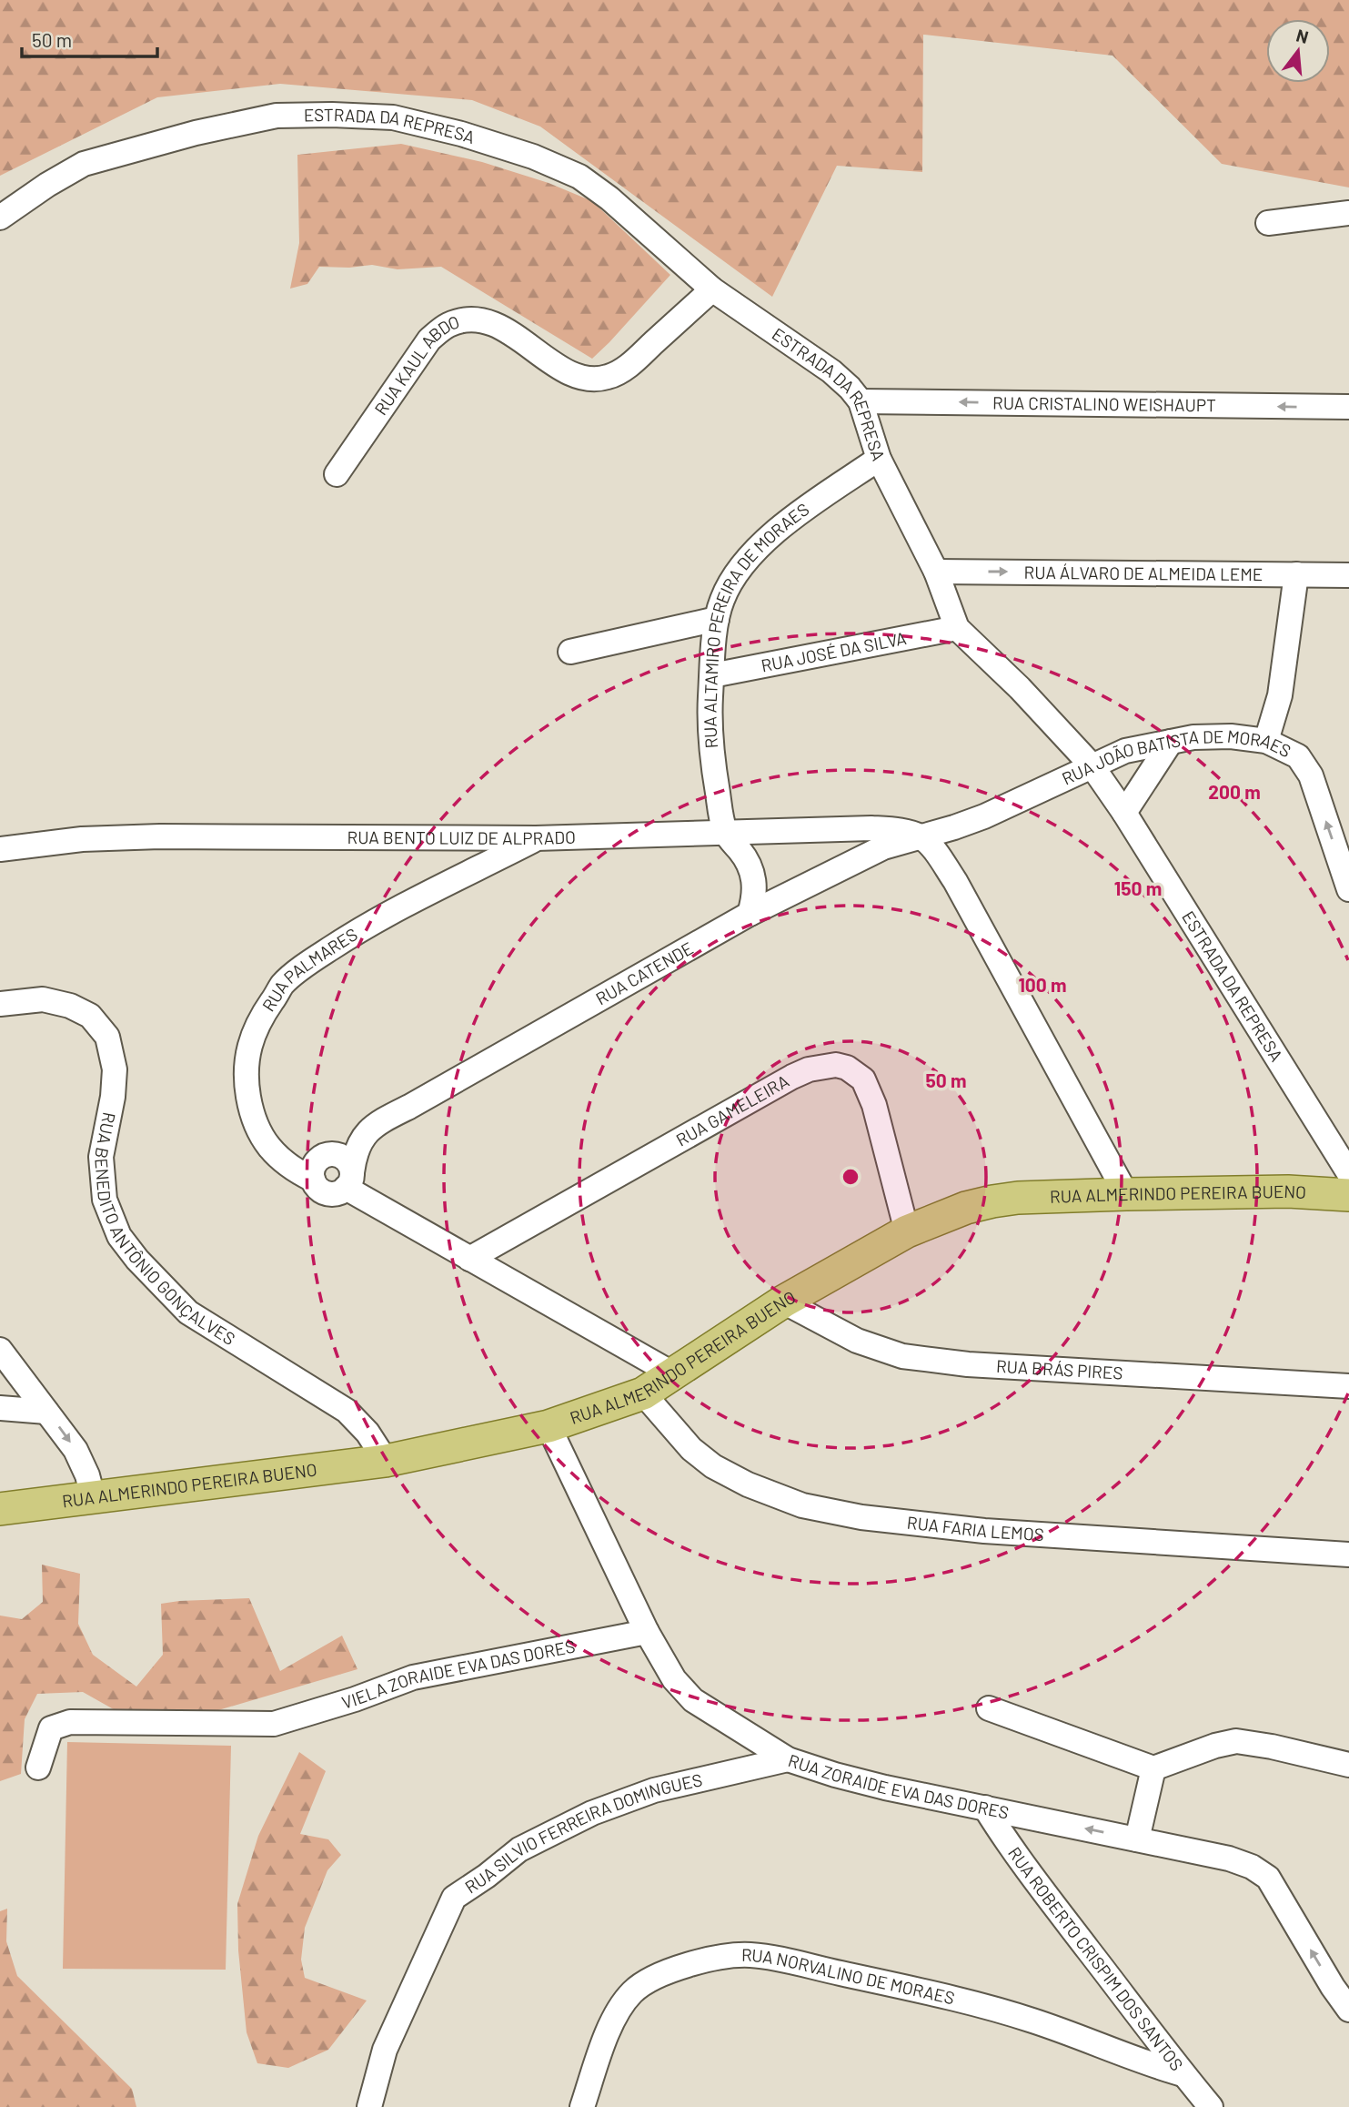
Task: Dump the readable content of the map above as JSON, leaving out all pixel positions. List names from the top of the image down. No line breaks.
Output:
{"streets":{"main road":["RUA ALMERINDO PEREIRA BUENO"],"street":["ESTRADA DA REPRESA","RUA KAUL ABDO","RUA CRISTALINO WEISHAUPT","RUA ÁLVARO DE ALMEIDA LEME","RUA ALTAMIRO PEREIRA DE MORAES","RUA JOSÉ DA SILVA","RUA JOÃO BATISTA DE MORAES","RUA BENTO LUIZ DE ALPRADO","RUA PALMARES","RUA CATENDE","RUA GAMELEIRA","RUA BENEDITO ANTÔNIO GONÇALVES","RUA BRÁS PIRES","RUA FARIA LEMOS","VIELA ZORAIDE EVA DAS DORES","RUA ZORAIDE EVA DAS DORES","RUA SILVIO FERREIRA DOMINGUES","RUA ROBERTO CRISPIM DOS SANTOS","RUA NORVALINO DE MORAES"]},"crossings":[["ESTRADA DA REPRESA","RUA KAUL ABDO"],["ESTRADA DA REPRESA","RUA CRISTALINO WEISHAUPT"],["ESTRADA DA REPRESA","RUA ÁLVARO DE ALMEIDA LEME"],["ESTRADA DA REPRESA","RUA ALTAMIRO PEREIRA DE MORAES"],["ESTRADA DA REPRESA","RUA JOSÉ DA SILVA"],["ESTRADA DA REPRESA","RUA JOÃO BATISTA DE MORAES"],["RUA ALTAMIRO PEREIRA DE MORAES","RUA JOSÉ DA SILVA"],["RUA ALTAMIRO PEREIRA DE MORAES","RUA BENTO LUIZ DE ALPRADO"],["RUA JOÃO BATISTA DE MORAES","RUA BENTO LUIZ DE ALPRADO"],["RUA JOÃO BATISTA DE MORAES","RUA CATENDE"],["RUA BENTO LUIZ DE ALPRADO","RUA PALMARES"],["RUA BENTO LUIZ DE ALPRADO","RUA CATENDE"],["RUA PALMARES","RUA CATENDE"],["RUA PALMARES","RUA GAMELEIRA"],["RUA PALMARES","RUA ALMERINDO PEREIRA BUENO"],["RUA GAMELEIRA","RUA ALMERINDO PEREIRA BUENO"],["RUA ALMERINDO PEREIRA BUENO","RUA BENEDITO ANTÔNIO GONÇALVES"],["RUA ALMERINDO PEREIRA BUENO","RUA BRÁS PIRES"],["RUA ALMERINDO PEREIRA BUENO","RUA FARIA LEMOS"],["RUA ALMERINDO PEREIRA BUENO","RUA ZORAIDE EVA DAS DORES"],["VIELA ZORAIDE EVA DAS DORES","RUA ZORAIDE EVA DAS DORES"],["RUA ZORAIDE EVA DAS DORES","RUA SILVIO FERREIRA DOMINGUES"],["RUA ZORAIDE EVA DAS DORES","RUA ROBERTO CRISPIM DOS SANTOS"],["RUA ROBERTO CRISPIM DOS SANTOS","RUA NORVALINO DE MORAES"]],"one_way":["RUA CRISTALINO WEISHAUPT","RUA ÁLVARO DE ALMEIDA LEME"],"scale_bar":"50 m","north":"top","rings":["200 m","150 m","100 m","50 m"]}
